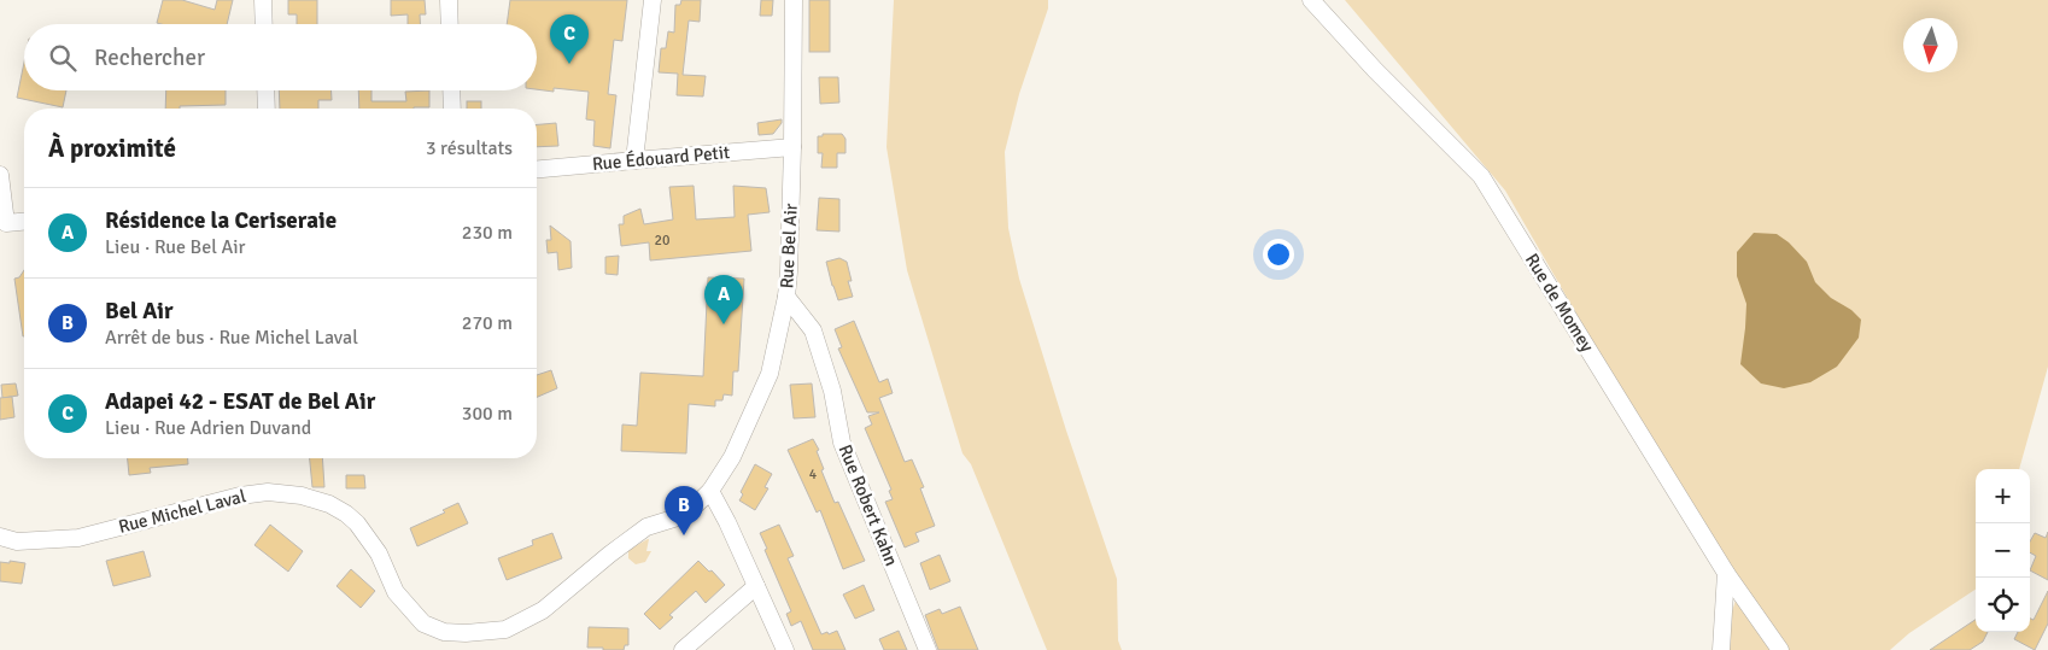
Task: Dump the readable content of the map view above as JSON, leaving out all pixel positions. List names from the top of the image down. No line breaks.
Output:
{"streets":{"street":["Rue Édouard Petit","Rue Bel Air","Rue de Momey","Rue Robert Kahn","Rue Michel Laval"]},"crossings":[["Rue Édouard Petit","Rue Bel Air"],["Rue Bel Air","Rue Robert Kahn"],["Rue Bel Air","Rue Michel Laval"]],"house_numbers":["20","4"],"north":"bottom","page":{"pins":["C","A","B"],"search":"Rechercher","heading":["À proximité","3 résultats"],"list":[{"mark":"A","name":"Résidence la Ceriseraie","note":"Lieu · Rue Bel Air","value":"230 m"},{"mark":"B","name":"Bel Air","note":"Arrêt de bus · Rue Michel Laval","value":"270 m"},{"mark":"C","name":"Adapei 42 - ESAT de Bel Air","note":"Lieu · Rue Adrien Duvand","value":"300 m"}],"map_buttons":["+","−"]}}
